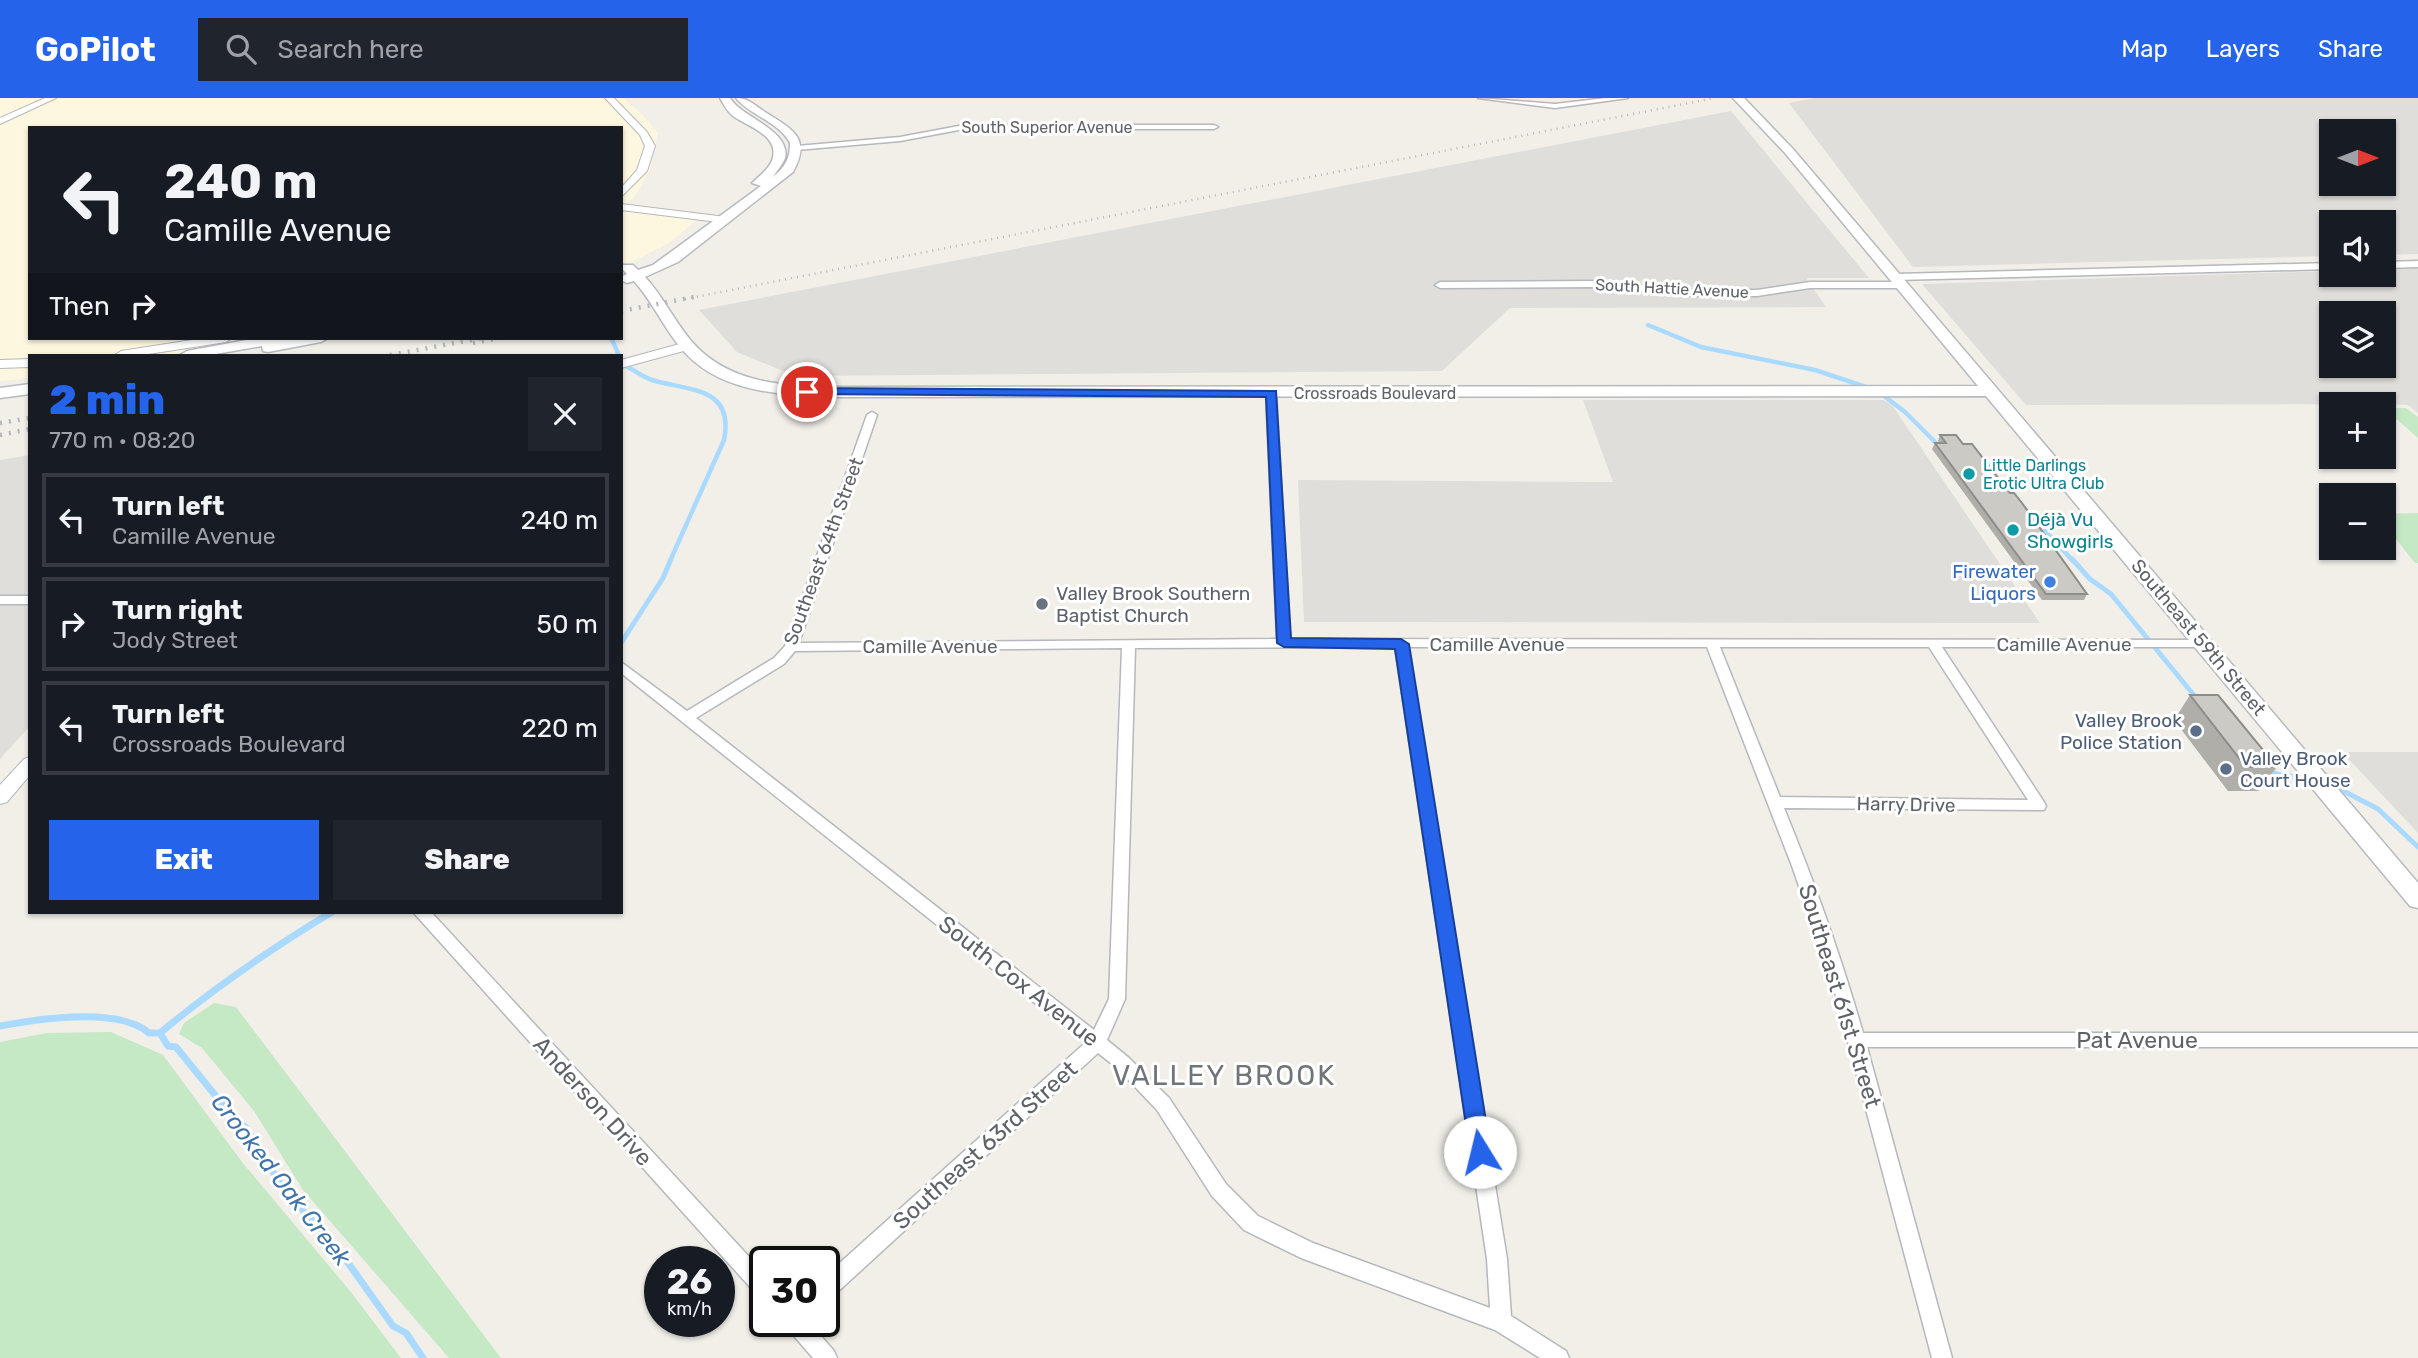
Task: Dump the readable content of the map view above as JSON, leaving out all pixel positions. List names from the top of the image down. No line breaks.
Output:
{"streets":{"main road":["Crossroads Boulevard","Southeast 59th Street"],"street":["South Superior Avenue","South Hattie Avenue","Southeast 64th Street","Camille Avenue","Harry Drive","South Cox Avenue","Southeast 61st Street","Pat Avenue","Anderson Drive","Southeast 63rd Street"]},"crossings":[["South Hattie Avenue","Southeast 59th Street"],["Crossroads Boulevard","Southeast 59th Street"],["Southeast 64th Street","Camille Avenue"],["Southeast 64th Street","South Cox Avenue"],["Southeast 59th Street","Camille Avenue"],["Camille Avenue","Harry Drive"],["Camille Avenue","Southeast 61st Street"],["Camille Avenue","Southeast 63rd Street"],["Harry Drive","Southeast 61st Street"],["South Cox Avenue","Southeast 63rd Street"],["Southeast 61st Street","Pat Avenue"]],"districts":["VALLEY BROOK"],"water":["Crooked Oak Creek"],"places":["Little Darlings Erotic Ultra Club","Déjà Vu Showgirls","Firewater Liquors","Valley Brook Southern Baptist Church","Valley Brook Police Station","Valley Brook Court House"],"north":"right","page":{"header":"GoPilot","search":"Search here","nav":["Map","Layers","Share"],"map_buttons":["+","−"],"turn":["240 m","Camille Avenue"],"then":"Then","heading":["2 min","770 m · 08:20"],"list":[{"name":"Turn left","note":"Camille Avenue","value":"240 m"},{"name":"Turn right","note":"Jody Street","value":"50 m"},{"name":"Turn left","note":"Crossroads Boulevard","value":"220 m"}],"buttons":["Exit","Share"],"speed":"26 km/h","limit":"30"}}
